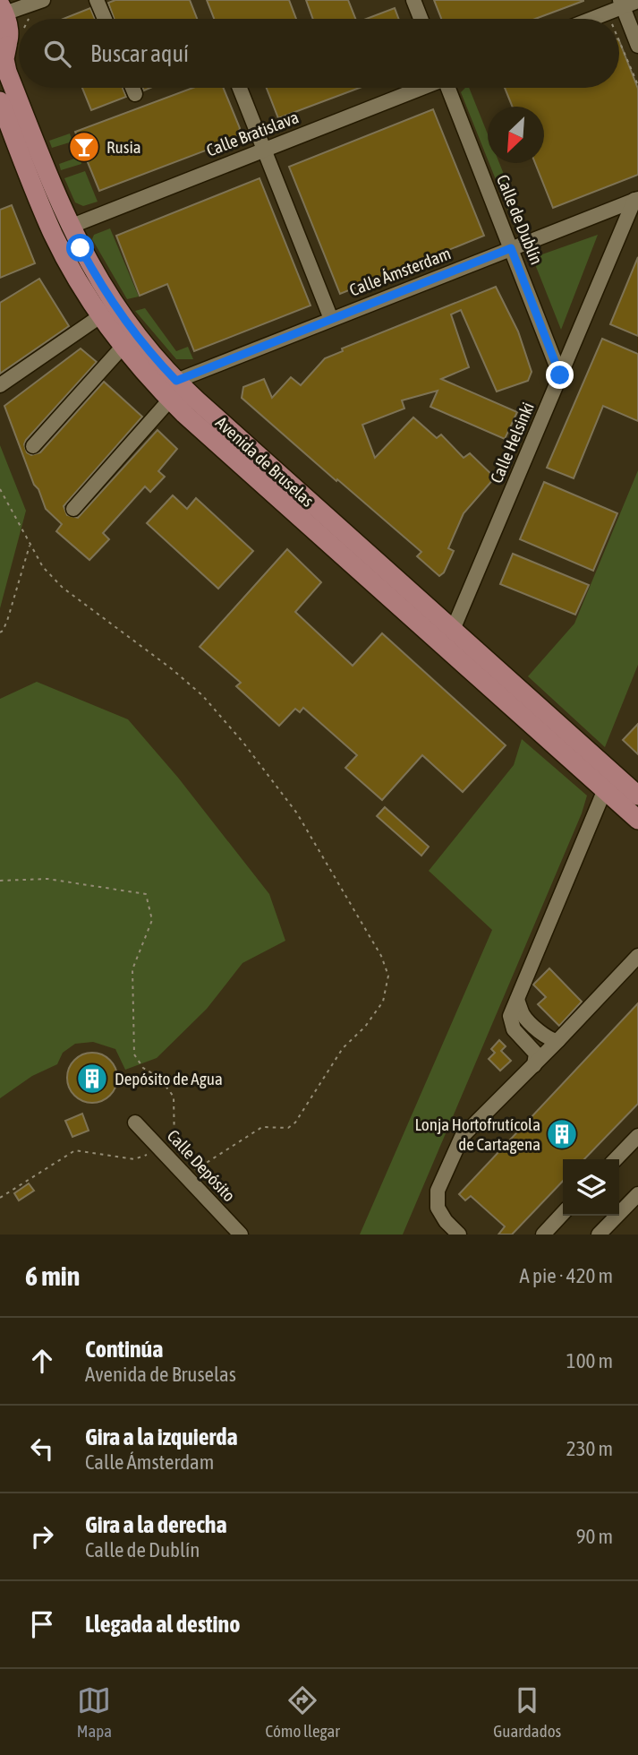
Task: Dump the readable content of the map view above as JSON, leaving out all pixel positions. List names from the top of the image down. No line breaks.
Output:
{"streets":{"main road":["Avenida de Bruselas"],"street":["Calle Bratislava","Calle de Dublín","Calle Ámsterdam","Calle Helsinki","Calle Depósito"]},"crossings":[["Calle Bratislava","Avenida de Bruselas"],["Calle de Dublín","Calle Ámsterdam"],["Calle de Dublín","Calle Helsinki"],["Calle Ámsterdam","Calle Helsinki"],["Calle Ámsterdam","Avenida de Bruselas"],["Calle Helsinki","Avenida de Bruselas"]],"places":{"bar":["Rusia"],"building":["Depósito de Agua","Lonja Hortofrutícola de Cartagena"]},"north":"bottom left","page":{"search":"Buscar aquí","heading":["6 min","A pie · 420 m"],"list":[["Continúa","Avenida de Bruselas","100 m"],["Gira a la izquierda","Calle Ámsterdam","230 m"],["Gira a la derecha","Calle de Dublín","90 m"],"Llegada al destino"],"nav":["Mapa","Cómo llegar","Guardados"]}}
